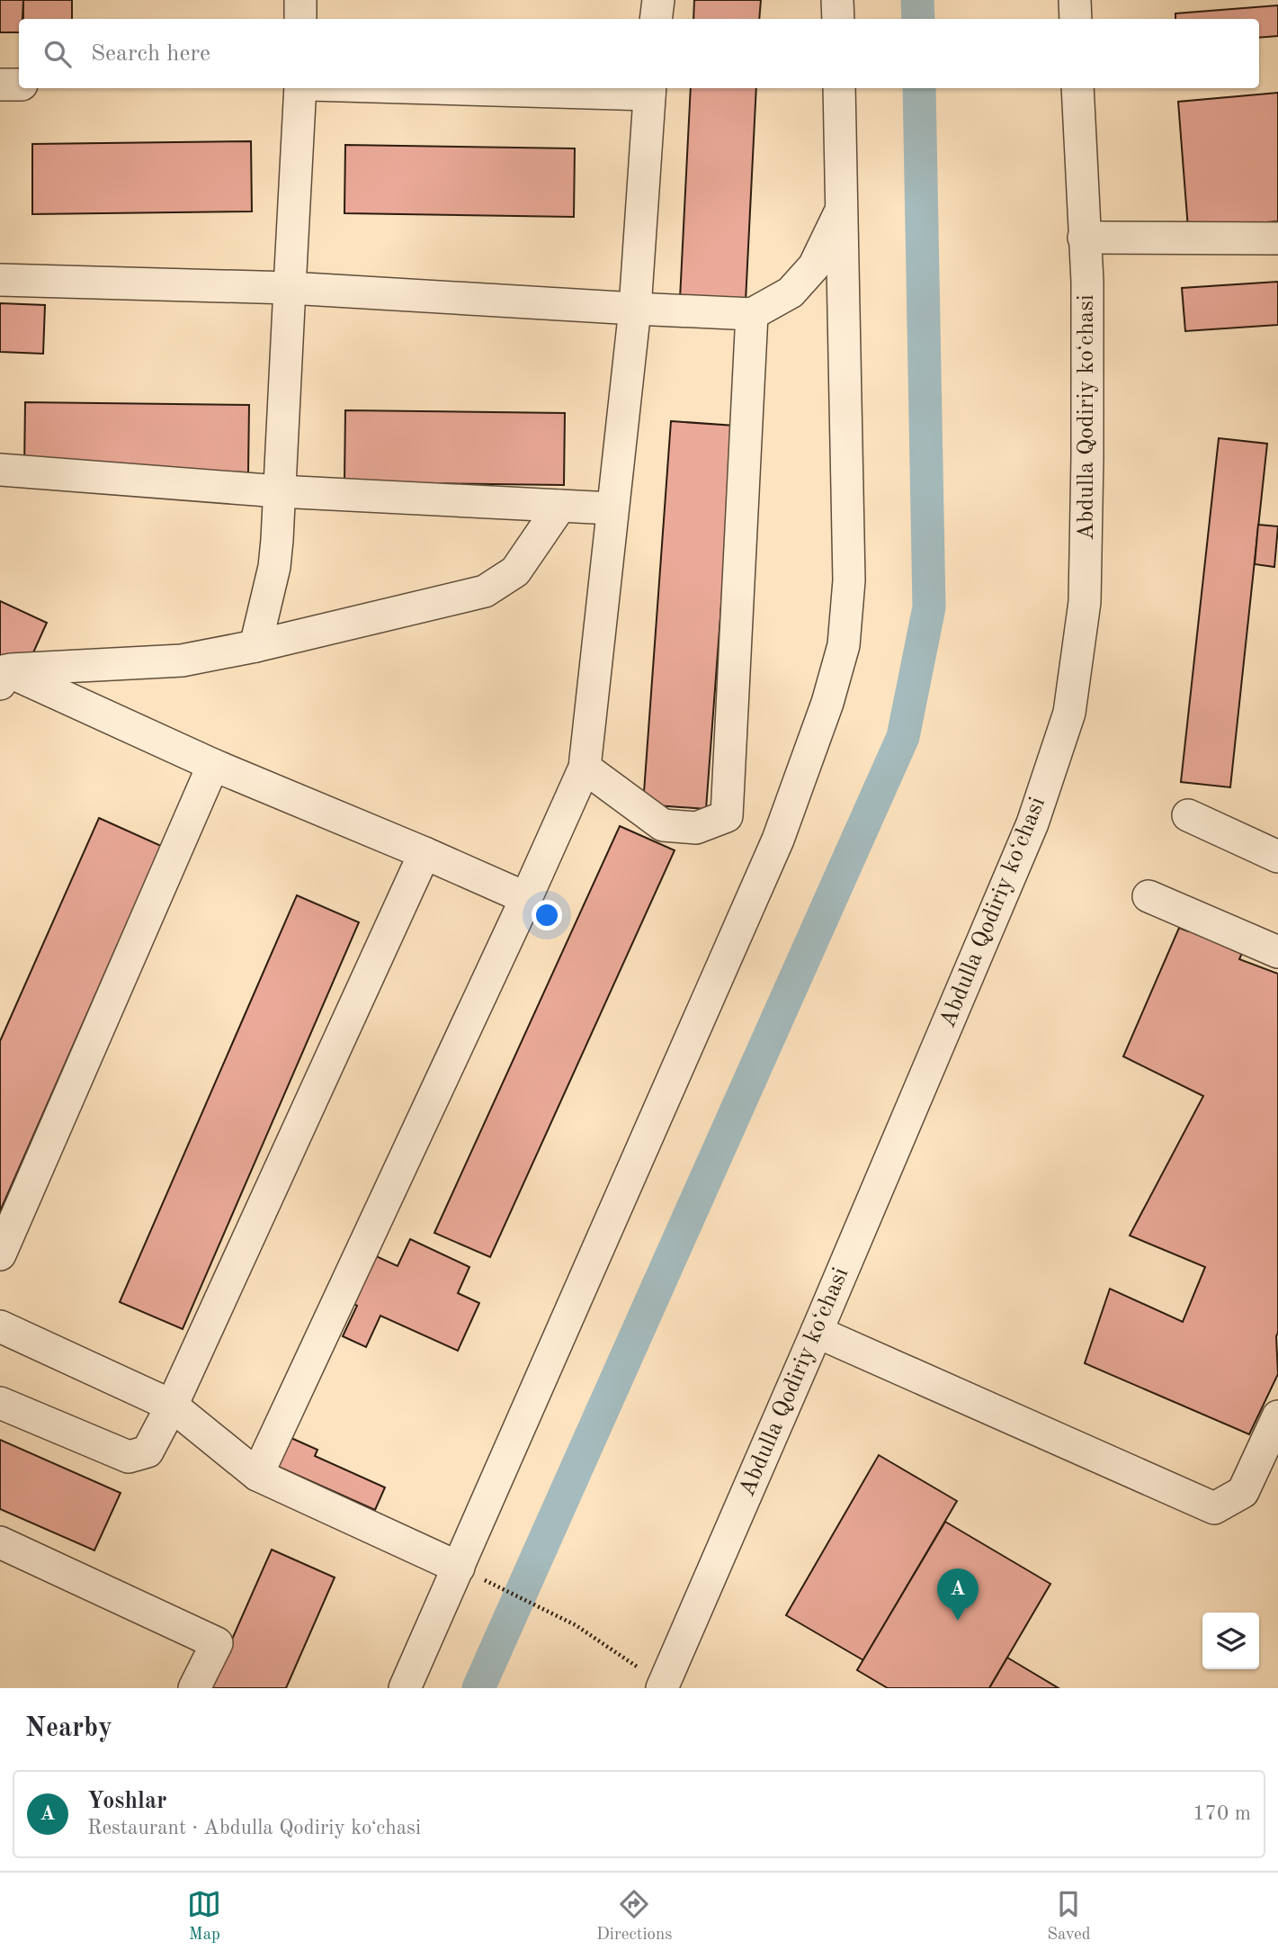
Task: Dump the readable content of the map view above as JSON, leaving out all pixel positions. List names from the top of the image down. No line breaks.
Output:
{"streets":{"street":["Abdulla Qodiriy koʻchasi"]},"page":{"search":"Search here","pins":"A","heading":"Nearby","list":[{"mark":"A","name":"Yoshlar","note":"Restaurant · Abdulla Qodiriy koʻchasi","value":"170 m"}],"nav":["Map","Directions","Saved"]}}
